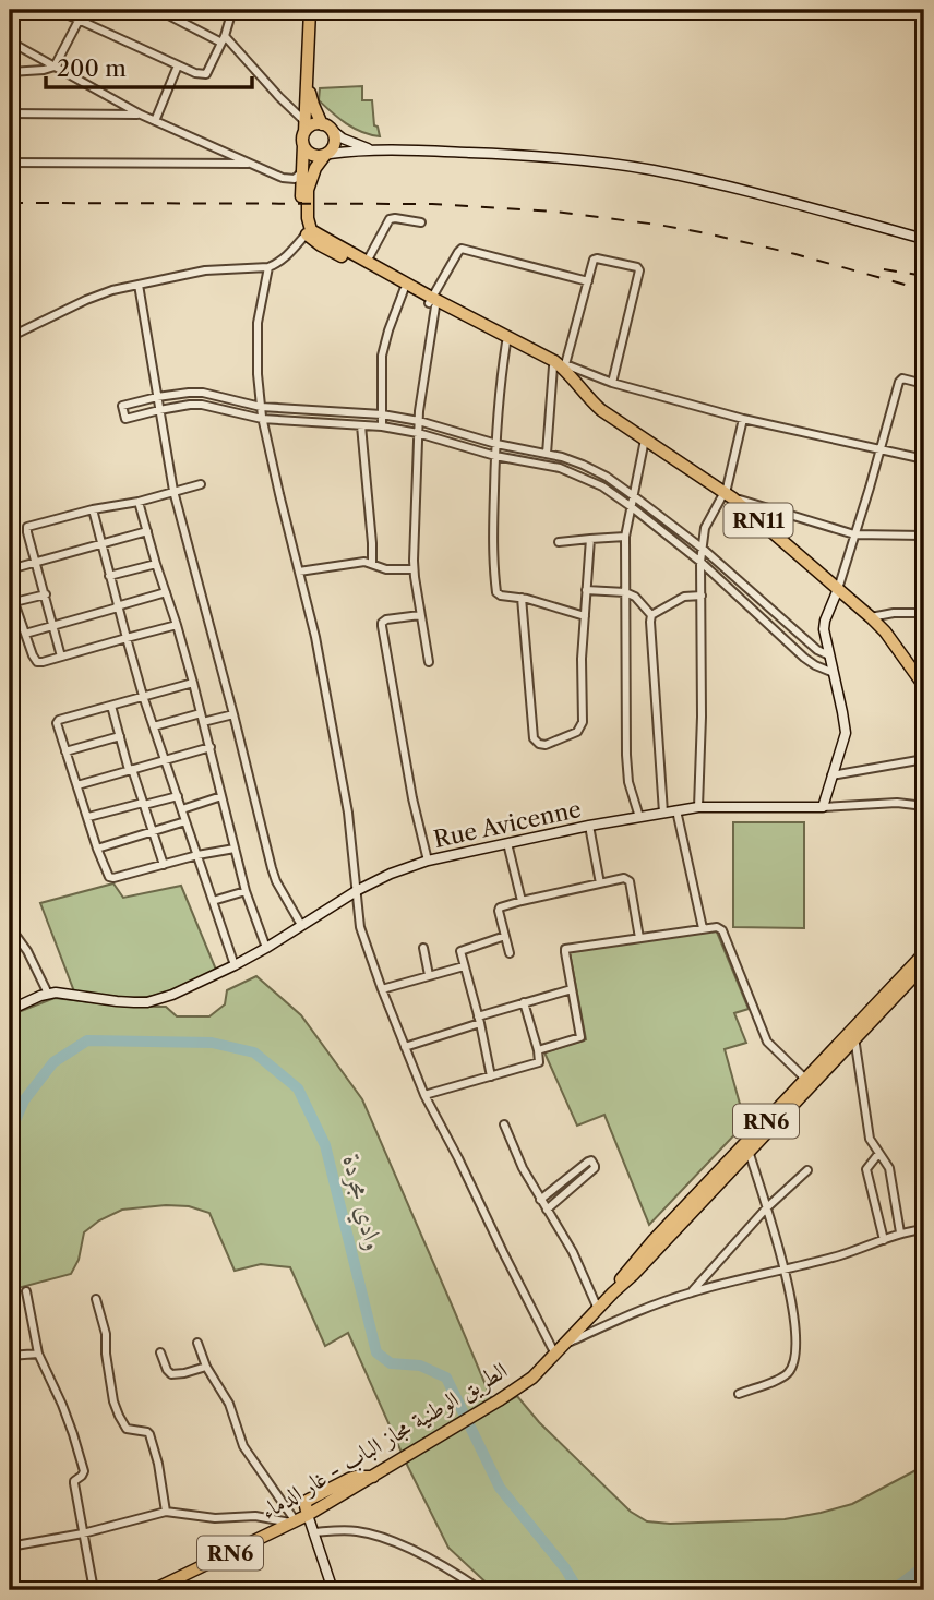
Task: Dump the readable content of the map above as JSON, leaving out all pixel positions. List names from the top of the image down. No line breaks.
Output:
{"streets":{"main road":["RN11","RN6","الطريق الوطنية مجاز الباب - غار الدماء"],"street":["Rue Avicenne"]},"water":["وادي مجردة"],"scale_bar":"200 m"}
